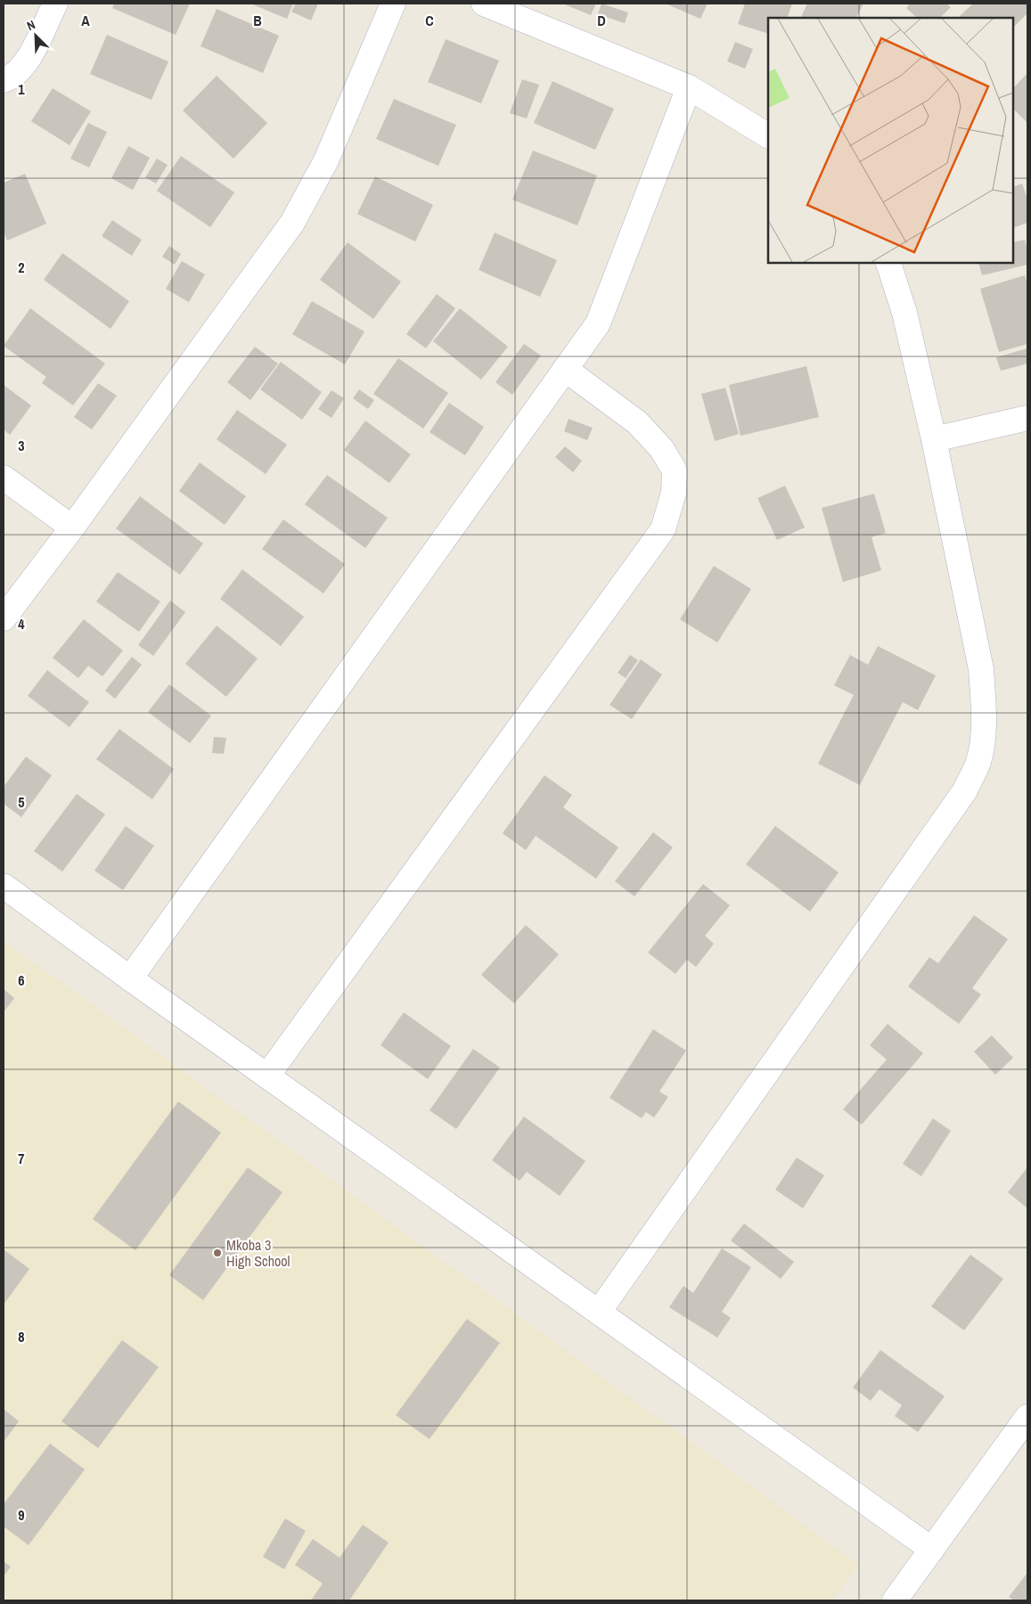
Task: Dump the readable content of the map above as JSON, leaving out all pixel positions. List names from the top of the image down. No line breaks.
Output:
{"places":["Mkoba 3 High School"],"north":"top left","grid":{"columns":["A","B","C","D"],"rows":["1","2","3","4","5","6","7","8","9"]}}
